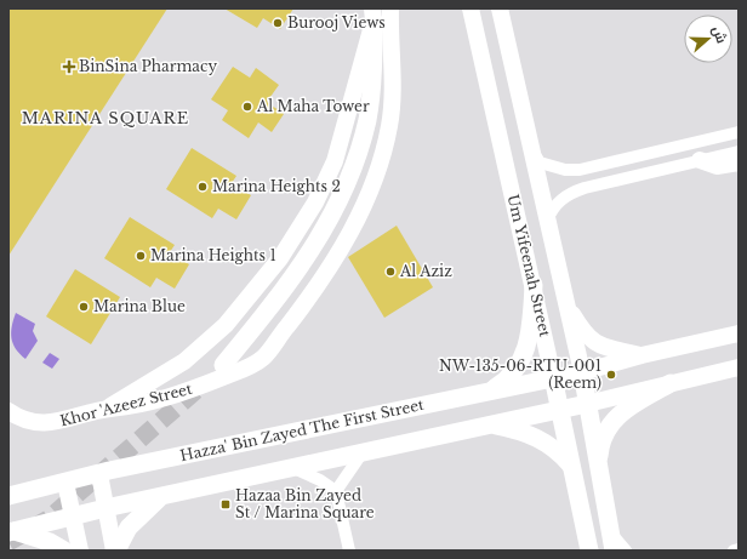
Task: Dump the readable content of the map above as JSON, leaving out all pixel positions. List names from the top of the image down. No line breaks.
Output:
{"streets":{"main road":["Um Yifeenah Street","Khor 'Azeez Street","Hazza' Bin Zayed The First Street"]},"crossings":[["Um Yifeenah Street","Hazza' Bin Zayed The First Street"]],"districts":["MARINA SQUARE"],"places":{"other":["Burooj Views","Al Maha Tower","Marina Heights 2","Marina Heights 1","Al Aziz","Marina Blue","NW-135-06-RTU-001 (Reem)"],"health":["BinSina Pharmacy"],"transit":["Hazaa Bin Zayed St / Marina Square"]},"north":"right"}
